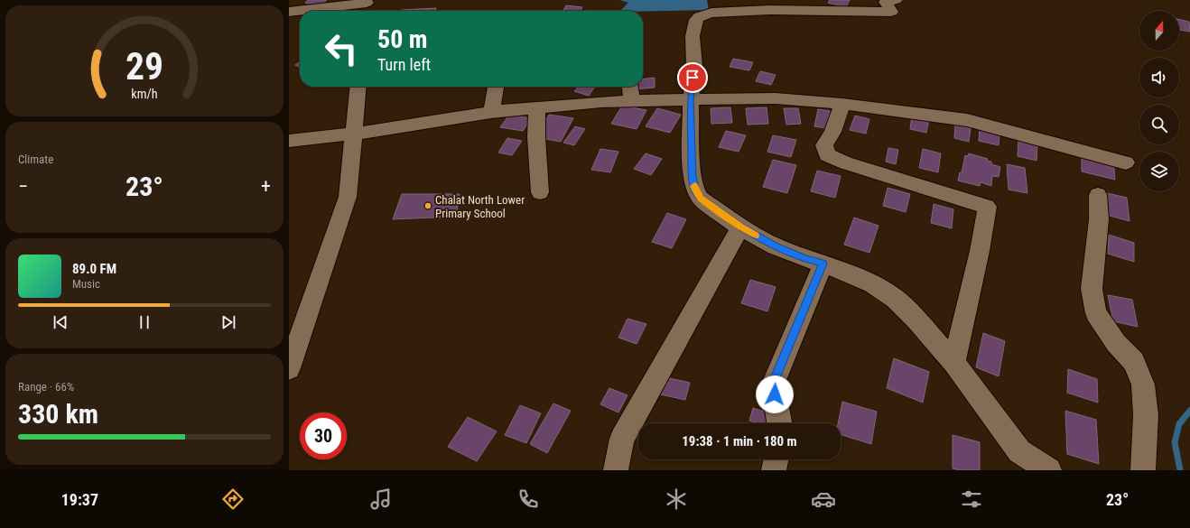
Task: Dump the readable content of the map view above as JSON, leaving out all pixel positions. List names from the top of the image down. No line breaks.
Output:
{"places":["Chalat North Lower Primary School"],"north":"top","page":{"turn":["50 m","Turn left"],"tile":["Climate",["Range · 66%","330 km"]],"heat":["−","23°","+"],"song":["89.0 FM","Music"],"limit":"30","trip":"19:38 · 1 min · 180 m","tabs":["19:37","23°"],"gauge":["29","km/h"]}}
